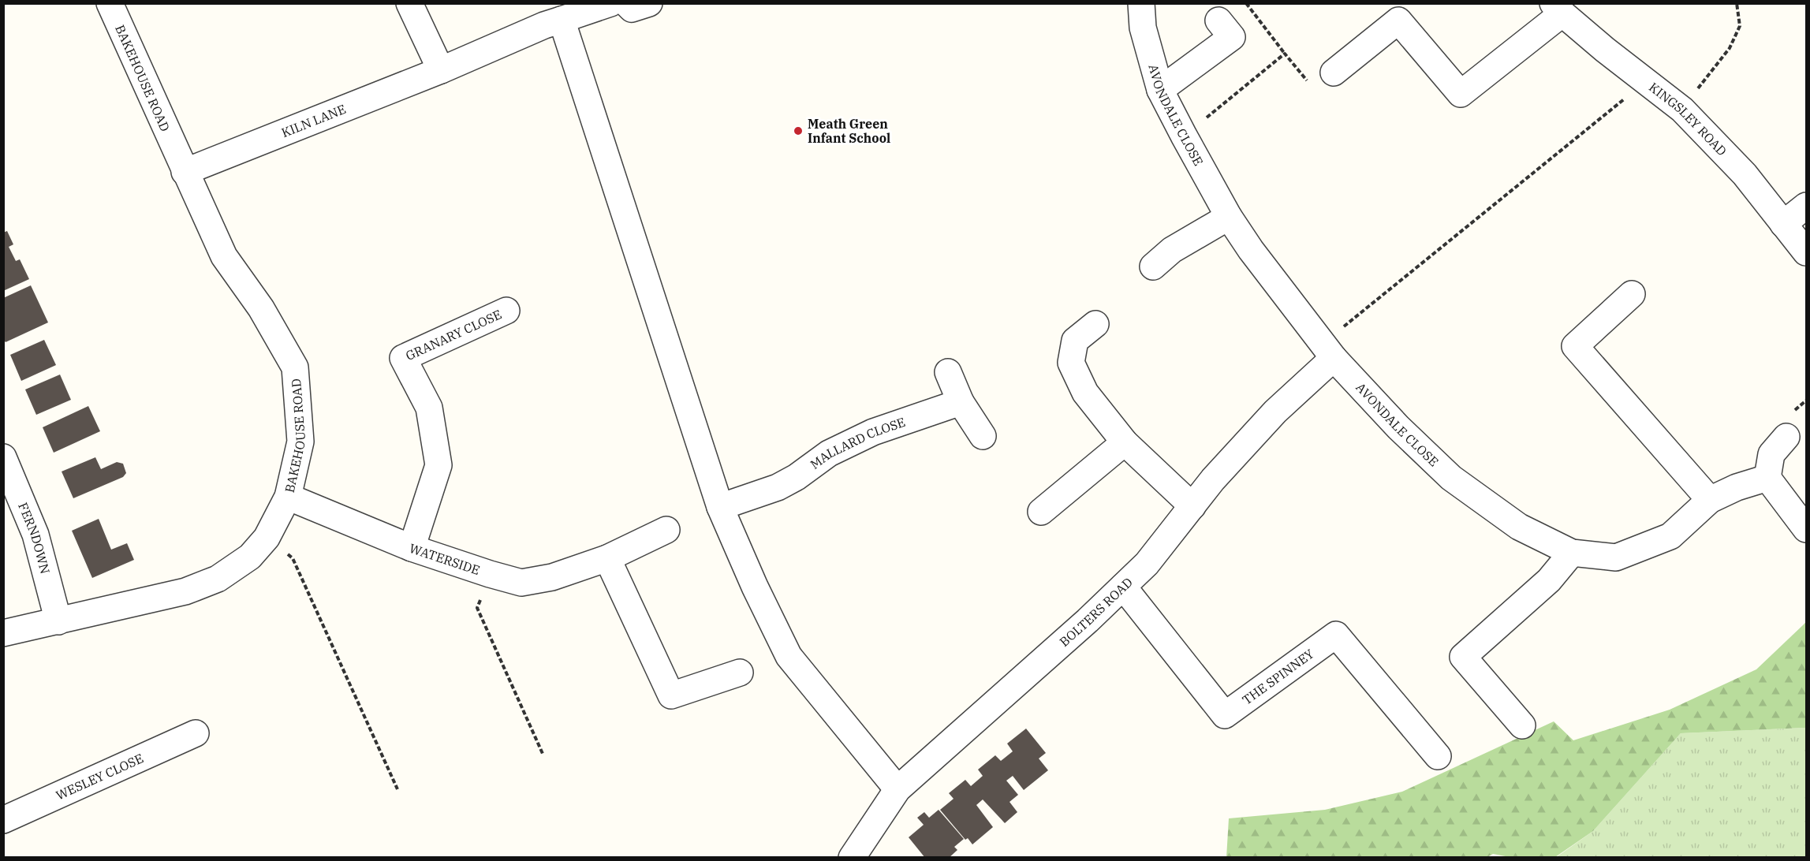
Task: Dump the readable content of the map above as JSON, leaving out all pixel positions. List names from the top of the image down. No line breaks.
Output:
{"streets":{"street":["BAKEHOUSE ROAD","AVONDALE CLOSE","KINGSLEY ROAD","KILN LANE","GRANARY CLOSE","MALLARD CLOSE","FERNDOWN","WATERSIDE","BOLTERS ROAD","THE SPINNEY","WESLEY CLOSE"]},"crossings":[["BAKEHOUSE ROAD","KILN LANE"],["BAKEHOUSE ROAD","FERNDOWN"],["BAKEHOUSE ROAD","WATERSIDE"],["AVONDALE CLOSE","BOLTERS ROAD"],["GRANARY CLOSE","WATERSIDE"],["BOLTERS ROAD","THE SPINNEY"]],"places":["Meath Green Infant School"]}
